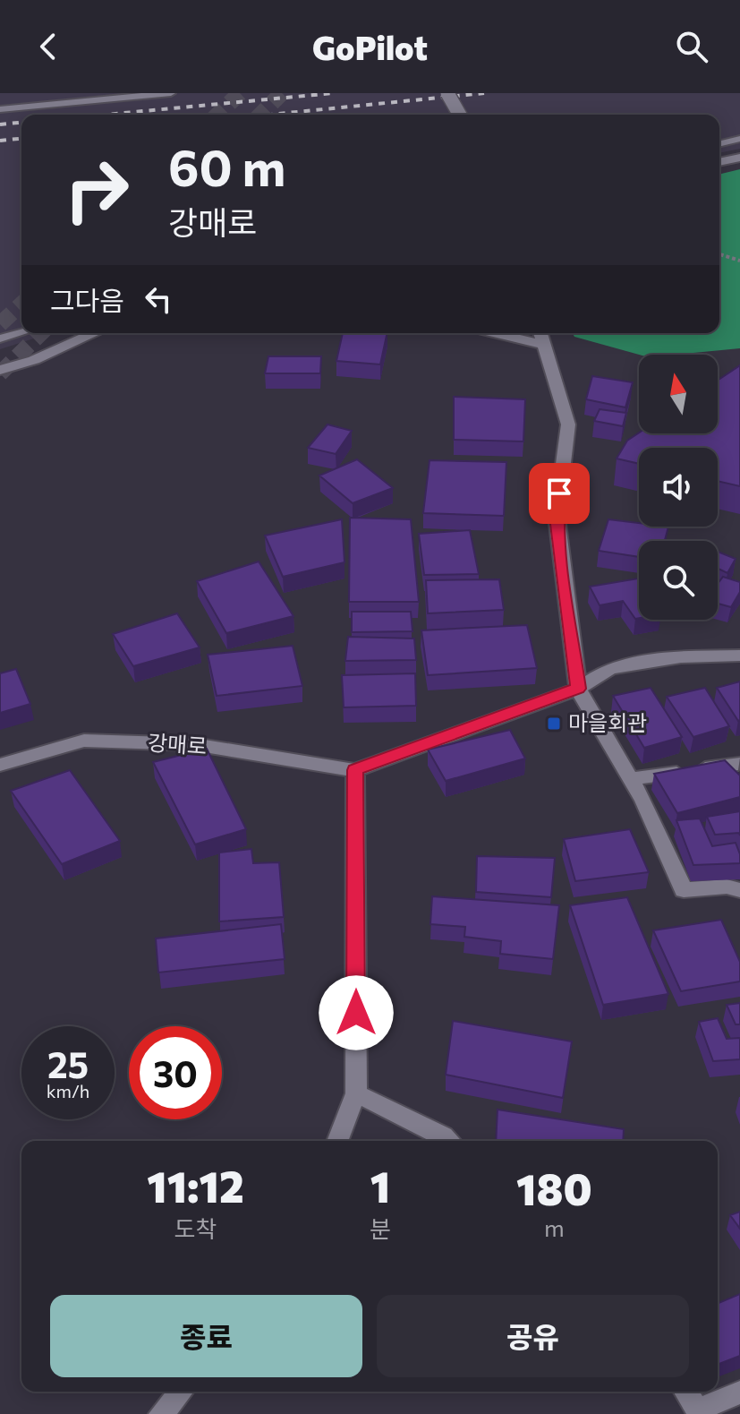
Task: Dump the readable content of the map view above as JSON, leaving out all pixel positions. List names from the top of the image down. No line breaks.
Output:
{"streets":{"street":["강매로"]},"places":{"transit":["마을회관"]},"north":"top","page":{"header":"GoPilot","turn":["60 m","강매로"],"then":"그다음","speed":"25 km/h","limit":"30","eta":["11:12","도착","1","분","180","m"],"buttons":["종료","공유"]}}
